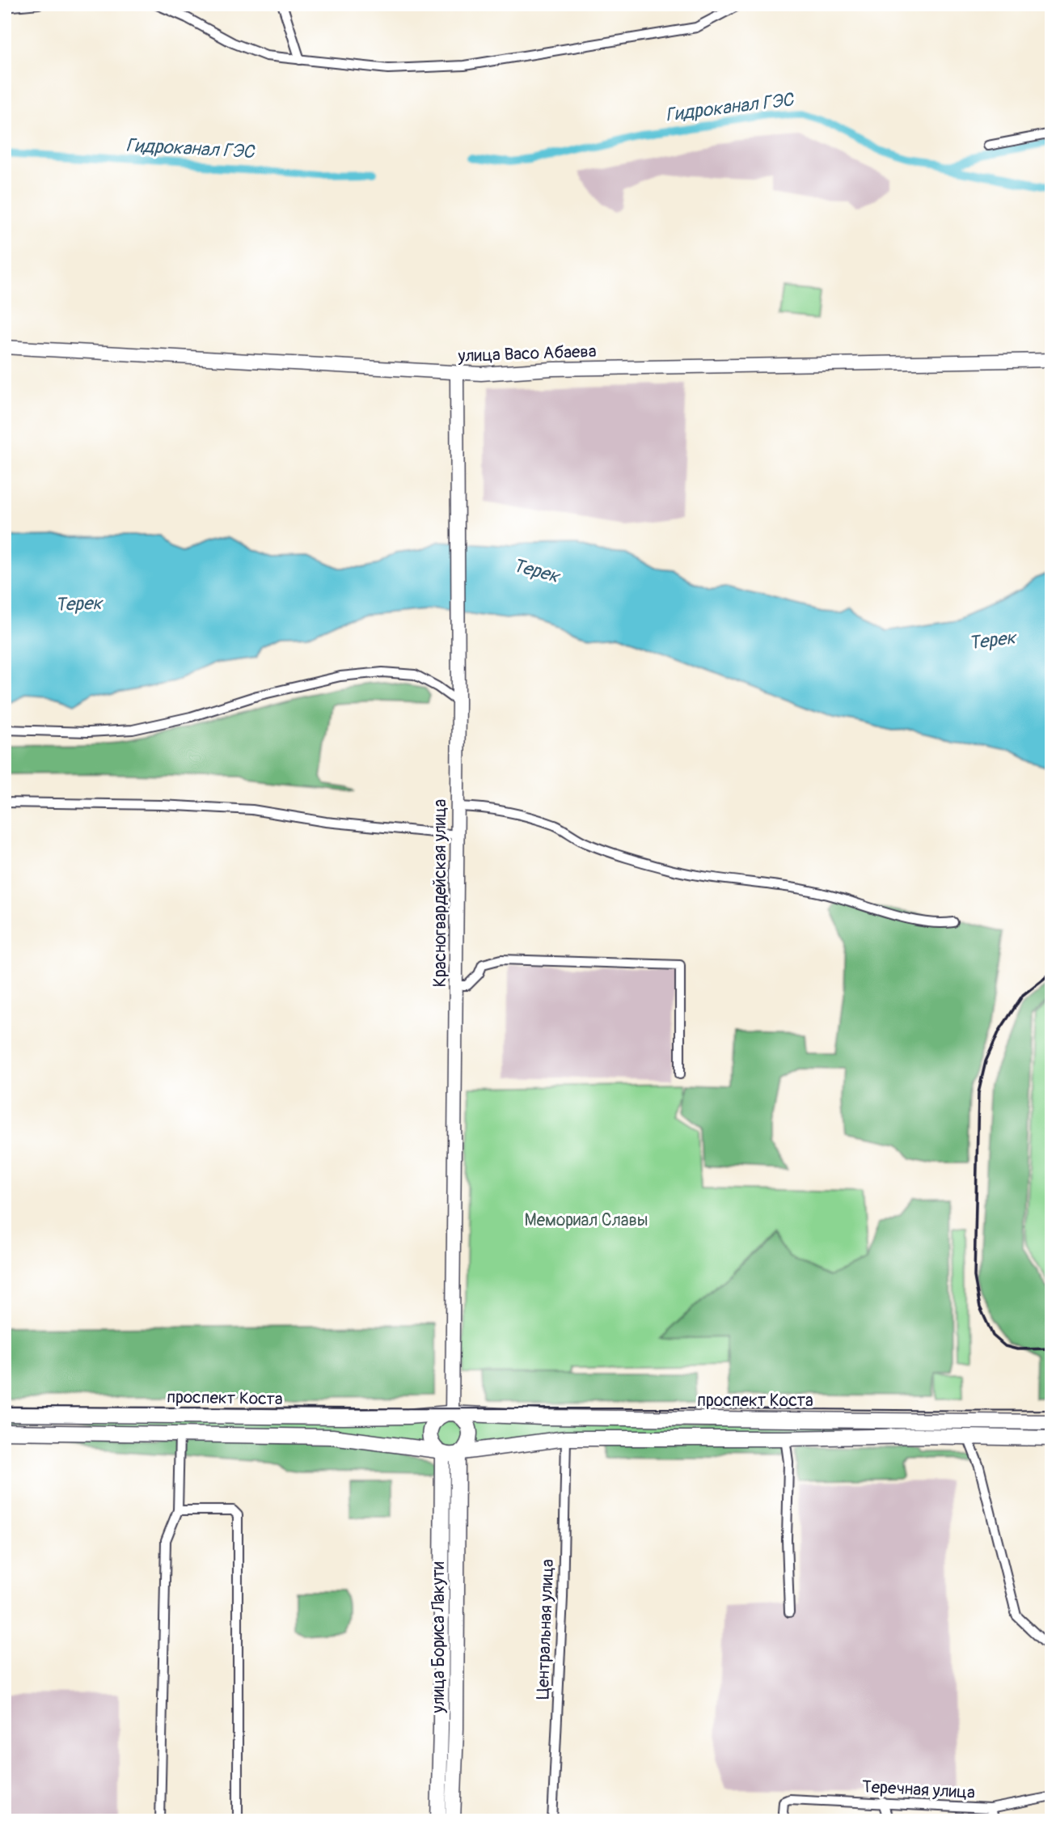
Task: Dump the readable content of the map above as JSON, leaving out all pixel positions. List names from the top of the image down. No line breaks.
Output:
{"streets":{"main road":["улица Васо Абаева","Красногвардейская улица","проспект Коста","улица Бориса Лакути"],"street":["Центральная улица","Теречная улица"]},"crossings":[["улица Васо Абаева","Красногвардейская улица"],["Красногвардейская улица","проспект Коста"],["Красногвардейская улица","улица Бориса Лакути"],["проспект Коста","улица Бориса Лакути"]],"water":["Гидроканал ГЭС","Терек"],"parks":["Мемориал Славы"]}
